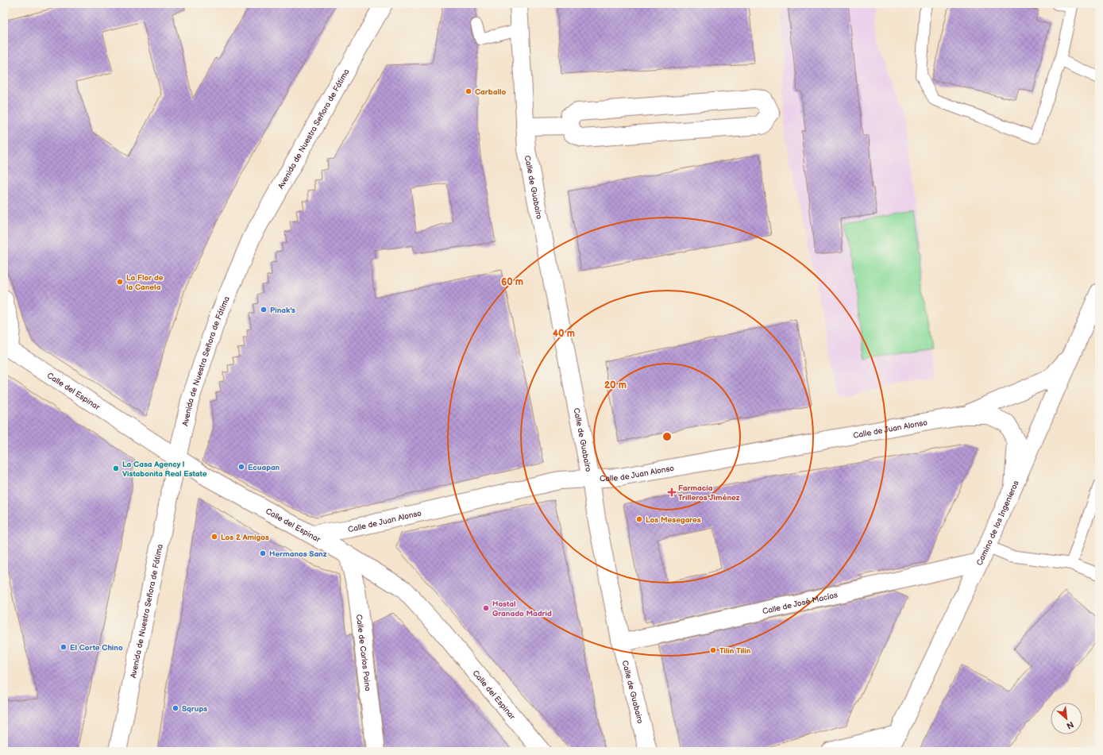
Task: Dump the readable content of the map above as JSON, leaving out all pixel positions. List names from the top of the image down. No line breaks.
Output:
{"streets":{"street":["Avenida de Nuestra Señora de Fátima","Calle de Guabairo","Calle del Espinar","Calle de Juan Alonso","Camino de los Ingenieros","Calle de José Macías","Calle de Carlos Paino"]},"crossings":[["Avenida de Nuestra Señora de Fátima","Calle del Espinar"],["Calle de Guabairo","Calle de Juan Alonso"],["Calle de Guabairo","Calle de José Macías"],["Calle del Espinar","Calle de Juan Alonso"],["Calle del Espinar","Calle de Carlos Paino"],["Calle de Juan Alonso","Camino de los Ingenieros"],["Camino de los Ingenieros","Calle de José Macías"]],"places":{"other":["Carballo","La Flor de la Canela","Pinak's","Ecuapan","La Casa Agency | Vistabonita Real Estate","Los Mesegares","Los 2 Amigos","Hermanos Sanz","Hostal Granado Madrid","El Corte Chino","Tilin Tilin","Sqrups"],"health":["Farmacia Trilleros Jiménez"]},"north":"bottom right","rings":["60 m","40 m","20 m"]}
